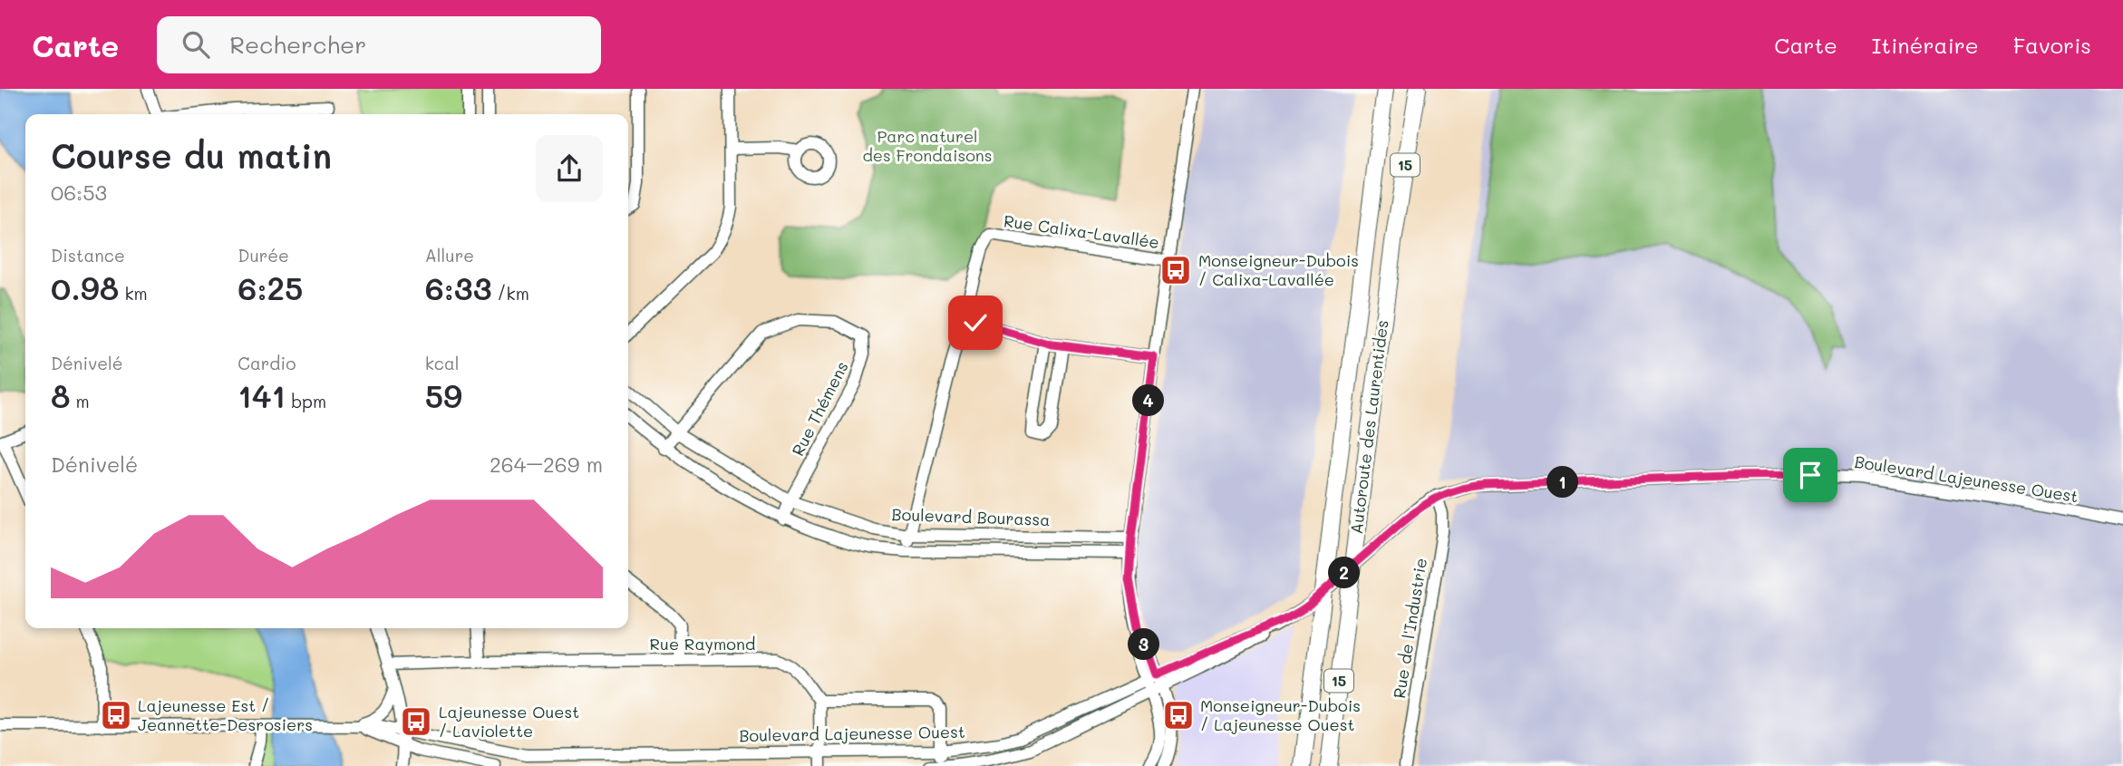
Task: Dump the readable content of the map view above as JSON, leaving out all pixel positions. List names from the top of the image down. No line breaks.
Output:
{"streets":{"highway":["15","Autoroute des Laurentides"],"street":["Rue Calixa-Lavallée","Rue Thémens","Boulevard Lajeunesse Ouest","Boulevard Bourassa","Rue de l'Industrie","Rue Raymond"]},"crossings":[["Rue Thémens","Boulevard Bourassa"],["Boulevard Lajeunesse Ouest","Rue de l'Industrie"]],"parks":["Parc naturel des Frondaisons"],"places":{"bus stop":["Monseigneur-Dubois / Calixa-Lavallée","Lajeunesse Est / Jeannette-Desrosiers","Monseigneur-Dubois / Lajeunesse Ouest","Lajeunesse Ouest / Laviolette"]},"page":{"header":"Carte","search":"Rechercher","nav":["Carte","Itinéraire","Favoris"],"heading":["Course du matin","06:53"],"stats":[["Distance","0.98 km"],["Durée","6:25"],["Allure","6:33 /km"],["Dénivelé","8 m"],["Cardio","141 bpm"],["kcal","59"]],"pins":["4","1","2","3"],"chart":["Dénivelé","264–269 m"]}}
